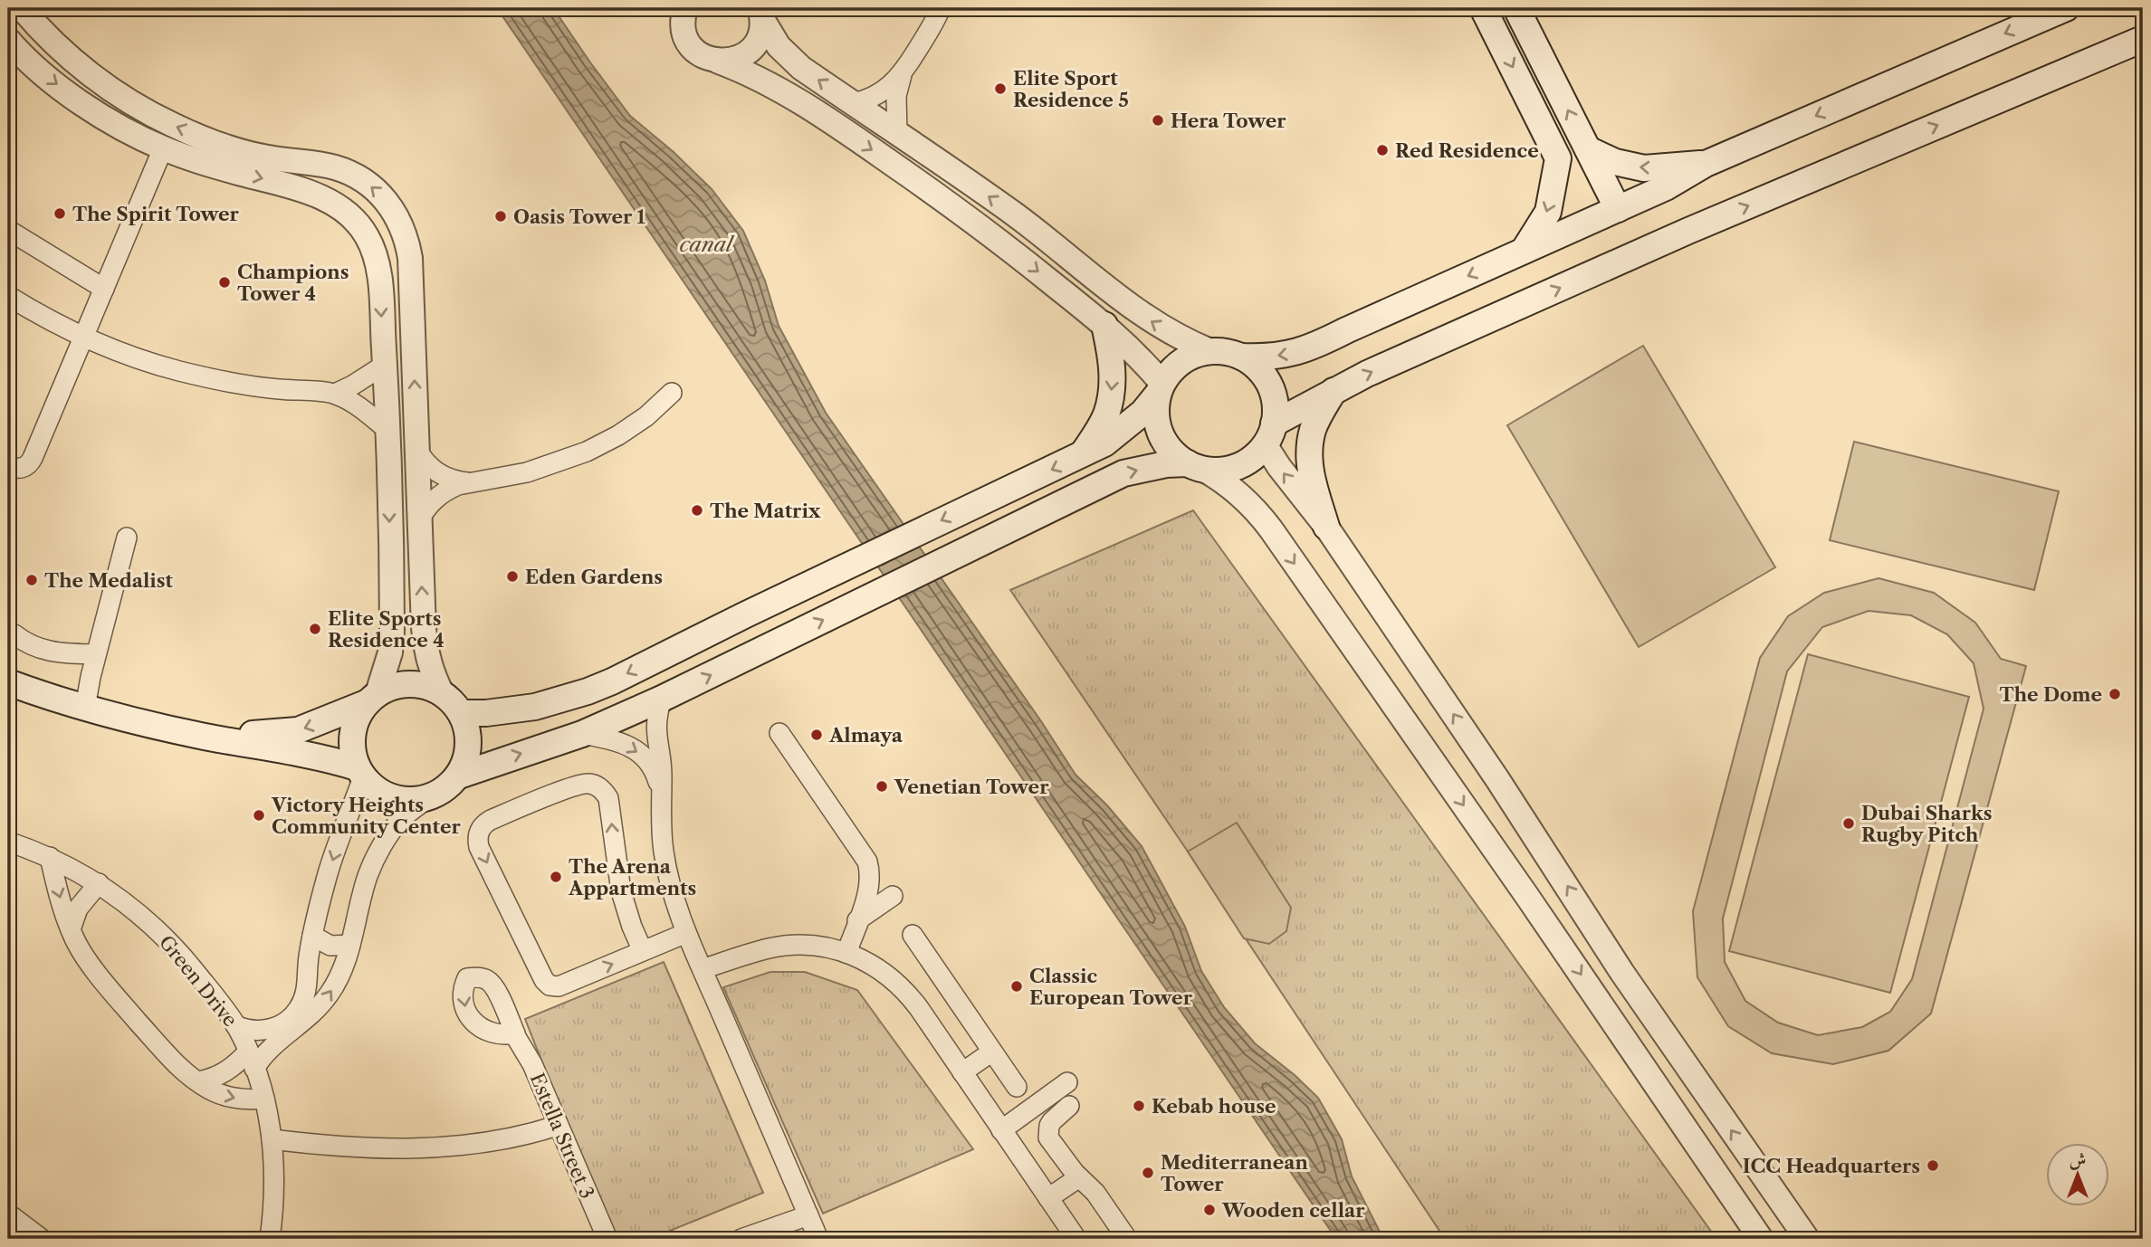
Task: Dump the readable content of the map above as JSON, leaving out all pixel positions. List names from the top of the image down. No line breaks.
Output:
{"streets":{"street":["Green Drive","Estella Street 3"]},"water":["canal"],"places":["Elite Sport Residence 5","Hera Tower","Red Residence","The Spirit Tower","Oasis Tower 1","Champions Tower 4","The Matrix","Eden Gardens","The Medalist","Elite Sports Residence 4","The Dome","Almaya","Venetian Tower","Victory Heights Community Center","Dubai Sharks Rugby Pitch","The Arena Appartments","Classic European Tower","Kebab house","ICC Headquarters","Mediterranean Tower","Wooden cellar"],"north":"top"}
